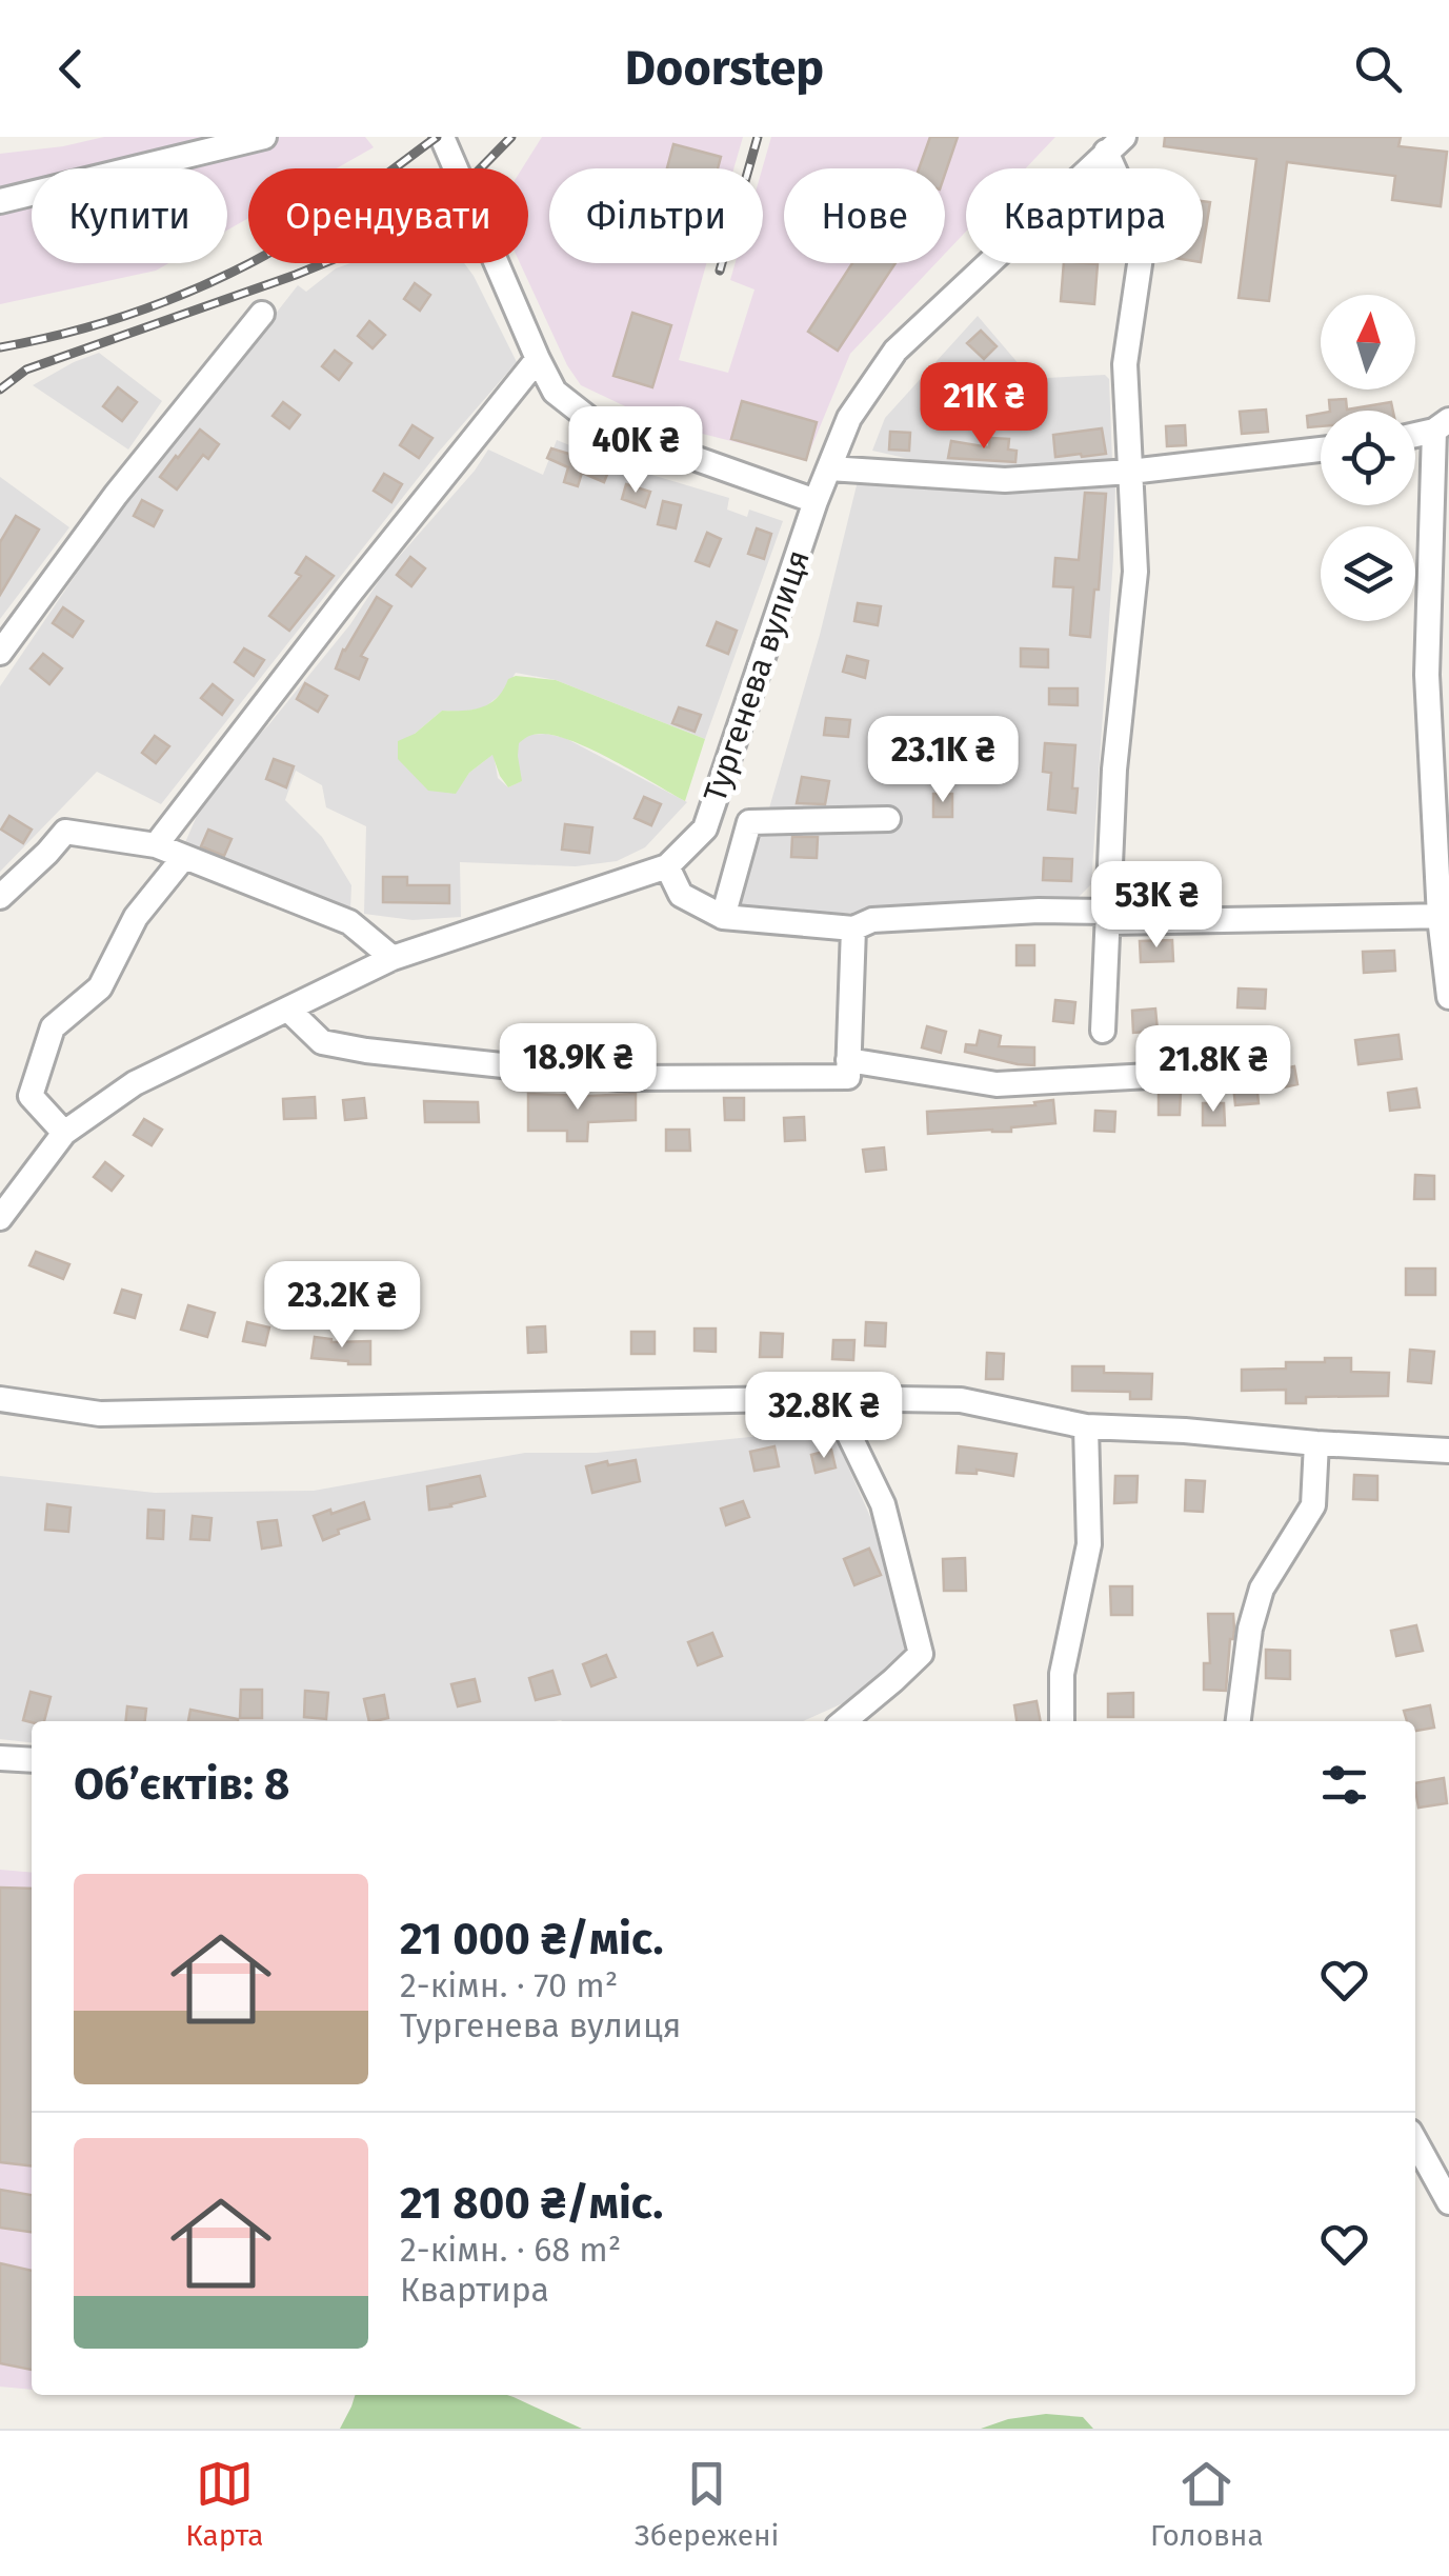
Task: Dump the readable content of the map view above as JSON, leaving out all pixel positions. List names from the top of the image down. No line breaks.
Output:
{"streets":{"street":["Тургенева вулиця"]},"north":"top","page":{"header":"Doorstep","chip":["Купити","Орендувати","Фільтри","Нове","Квартира"],"price":["21K ₴","40K ₴","23.1K ₴","53K ₴","18.9K ₴","21.8K ₴","23.2K ₴","32.8K ₴"],"heading":"Об’єктів: 8","list":[{"name":"21 000 ₴/міс.","note":"2-кімн. · 70 m² · Тургенева вулиця"},{"name":"21 800 ₴/міс.","note":"2-кімн. · 68 m² · Квартира"}],"tabs":["Карта","Збережені","Головна"]}}
